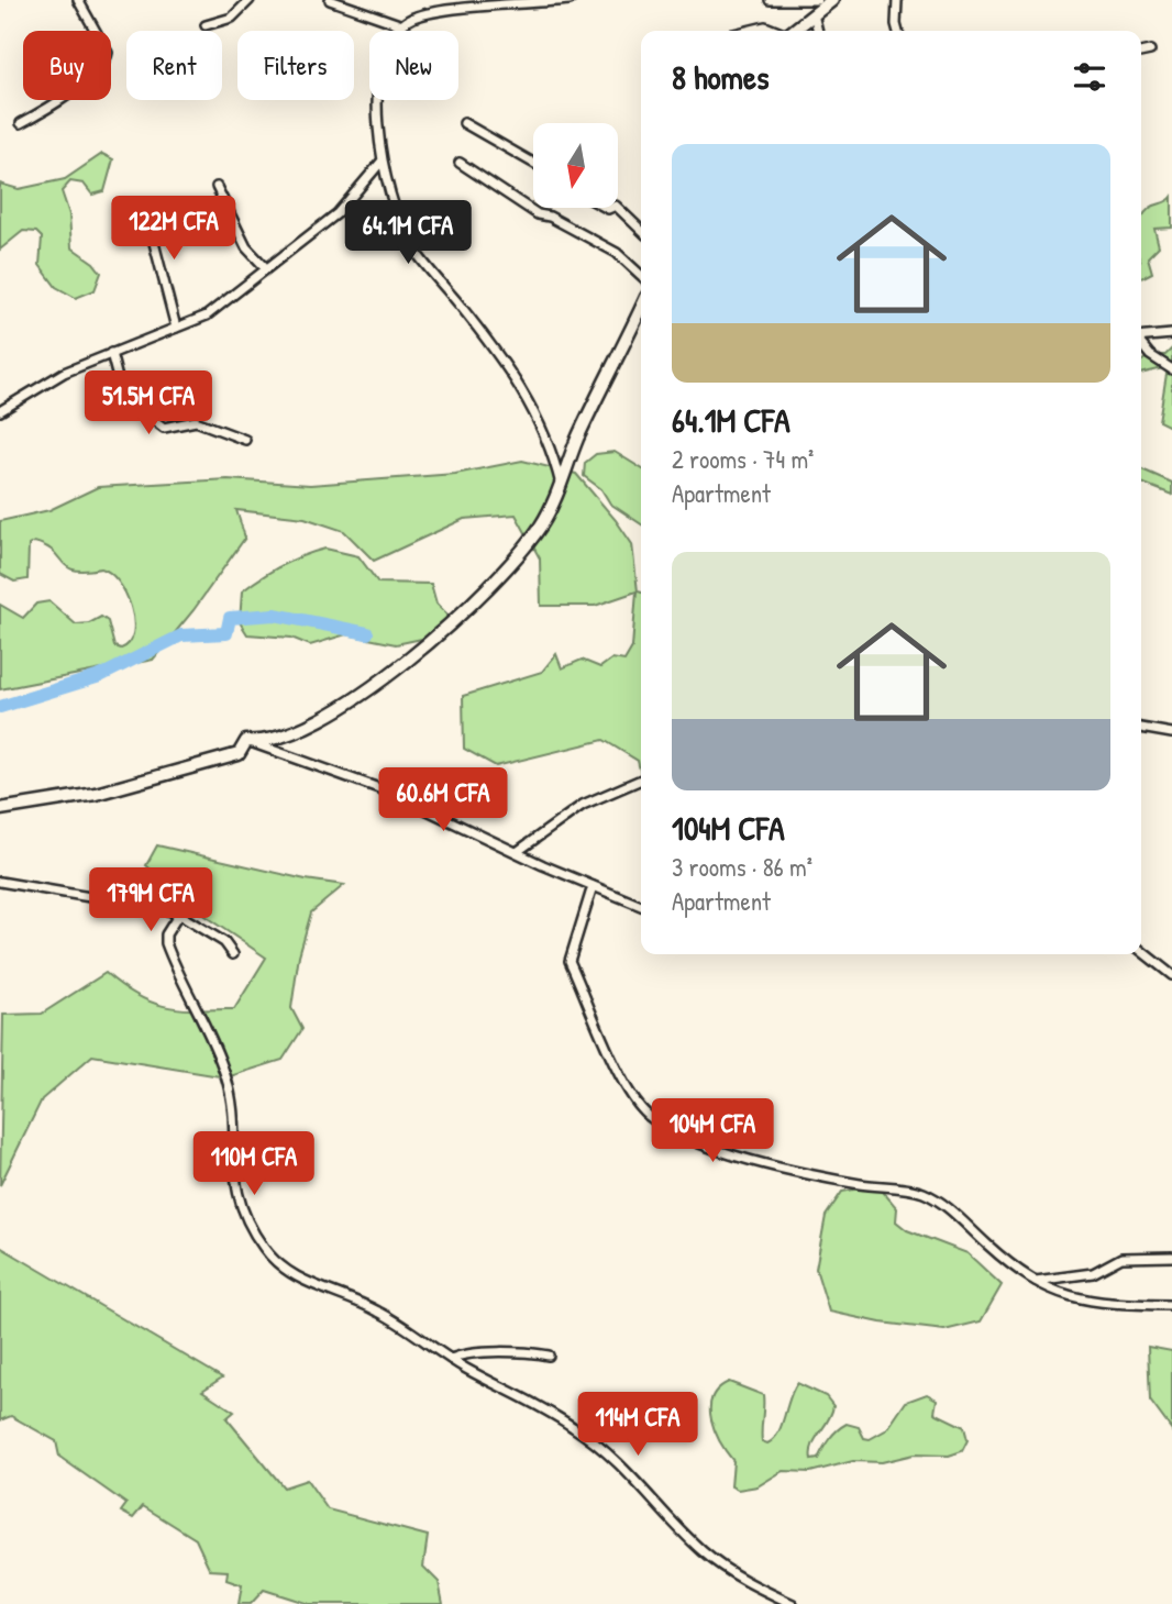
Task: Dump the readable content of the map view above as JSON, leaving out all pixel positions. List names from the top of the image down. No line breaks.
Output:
{"north":"bottom","page":{"chip":["Buy","Rent","Filters","New"],"heading":"8 homes","list":[{"name":"64.1M CFA","note":"2 rooms · 74 m² · Apartment"},{"name":"104M CFA","note":"3 rooms · 86 m² · Apartment"}],"price":["122M CFA","64.1M CFA","51.5M CFA","60.6M CFA","179M CFA","104M CFA","110M CFA","114M CFA"]}}
